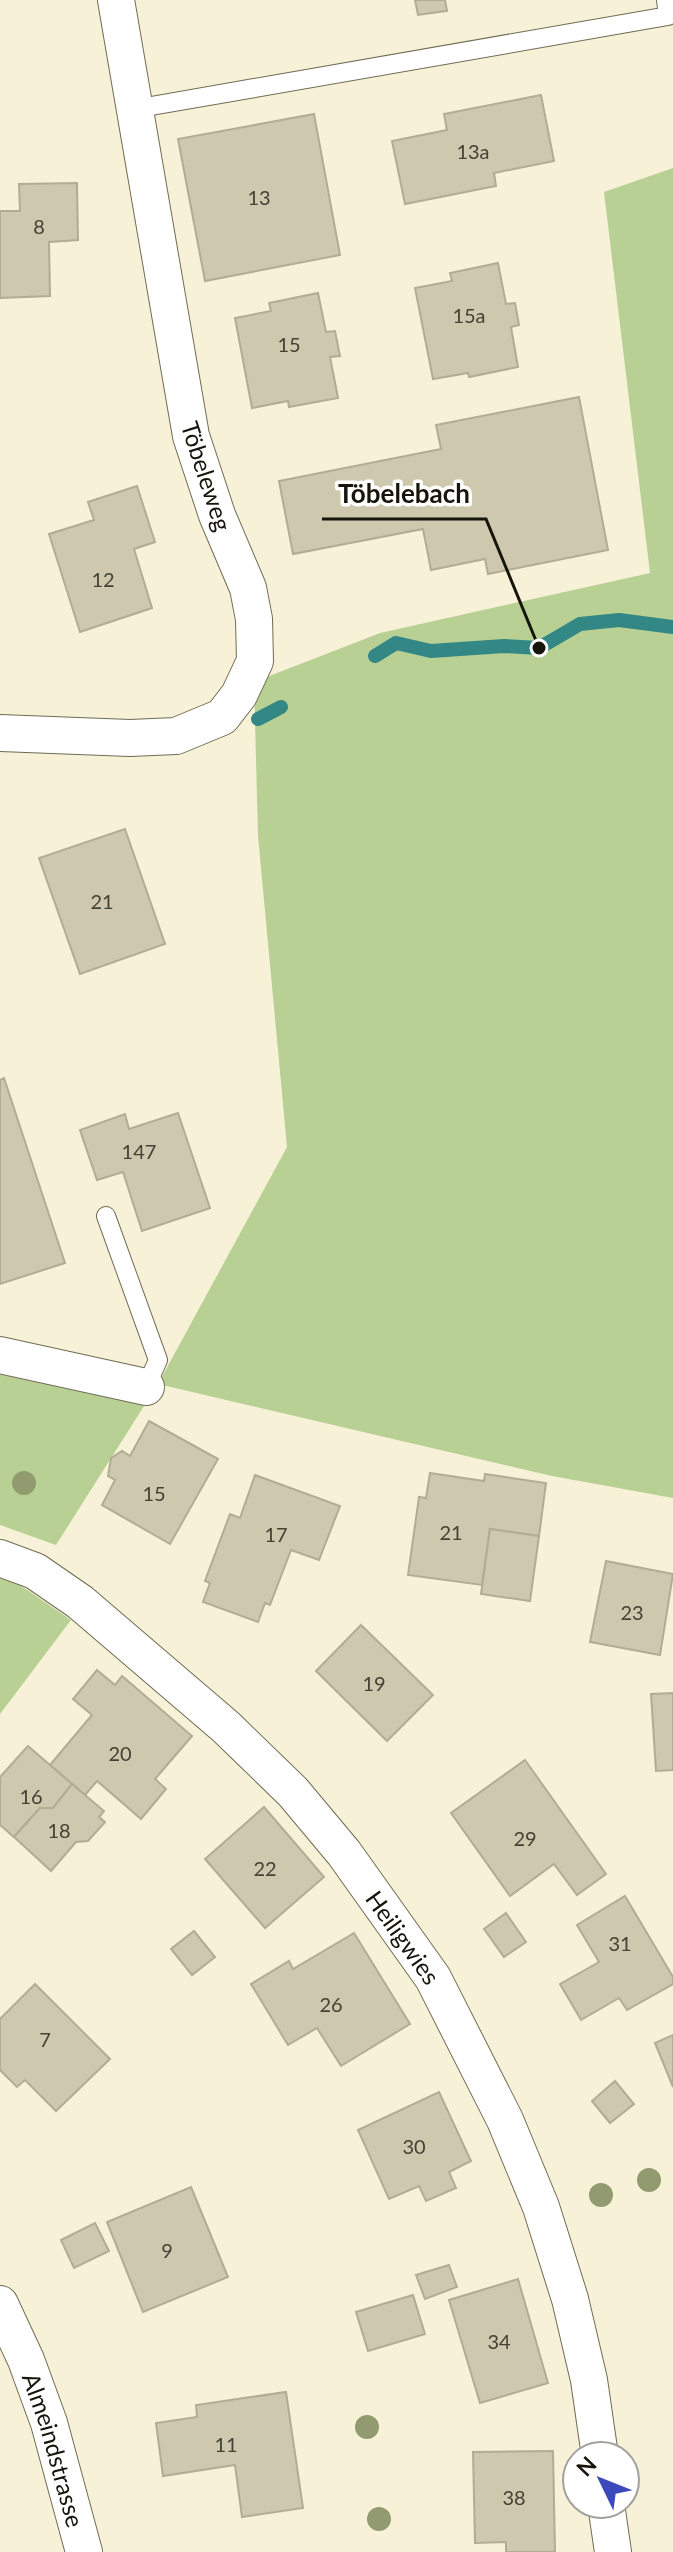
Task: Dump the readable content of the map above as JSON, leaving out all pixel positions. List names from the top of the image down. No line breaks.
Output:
{"streets":{"street":["Töbeleweg","Heiligwies","Almeindstrasse"]},"places":["Töbelebach"],"house_numbers":["13a","13","8","15a","15","12","21","147","15","21","17","23","19","20","16","18","29","22","31","26","7","30","9","34","11","38"],"north":"top left"}
